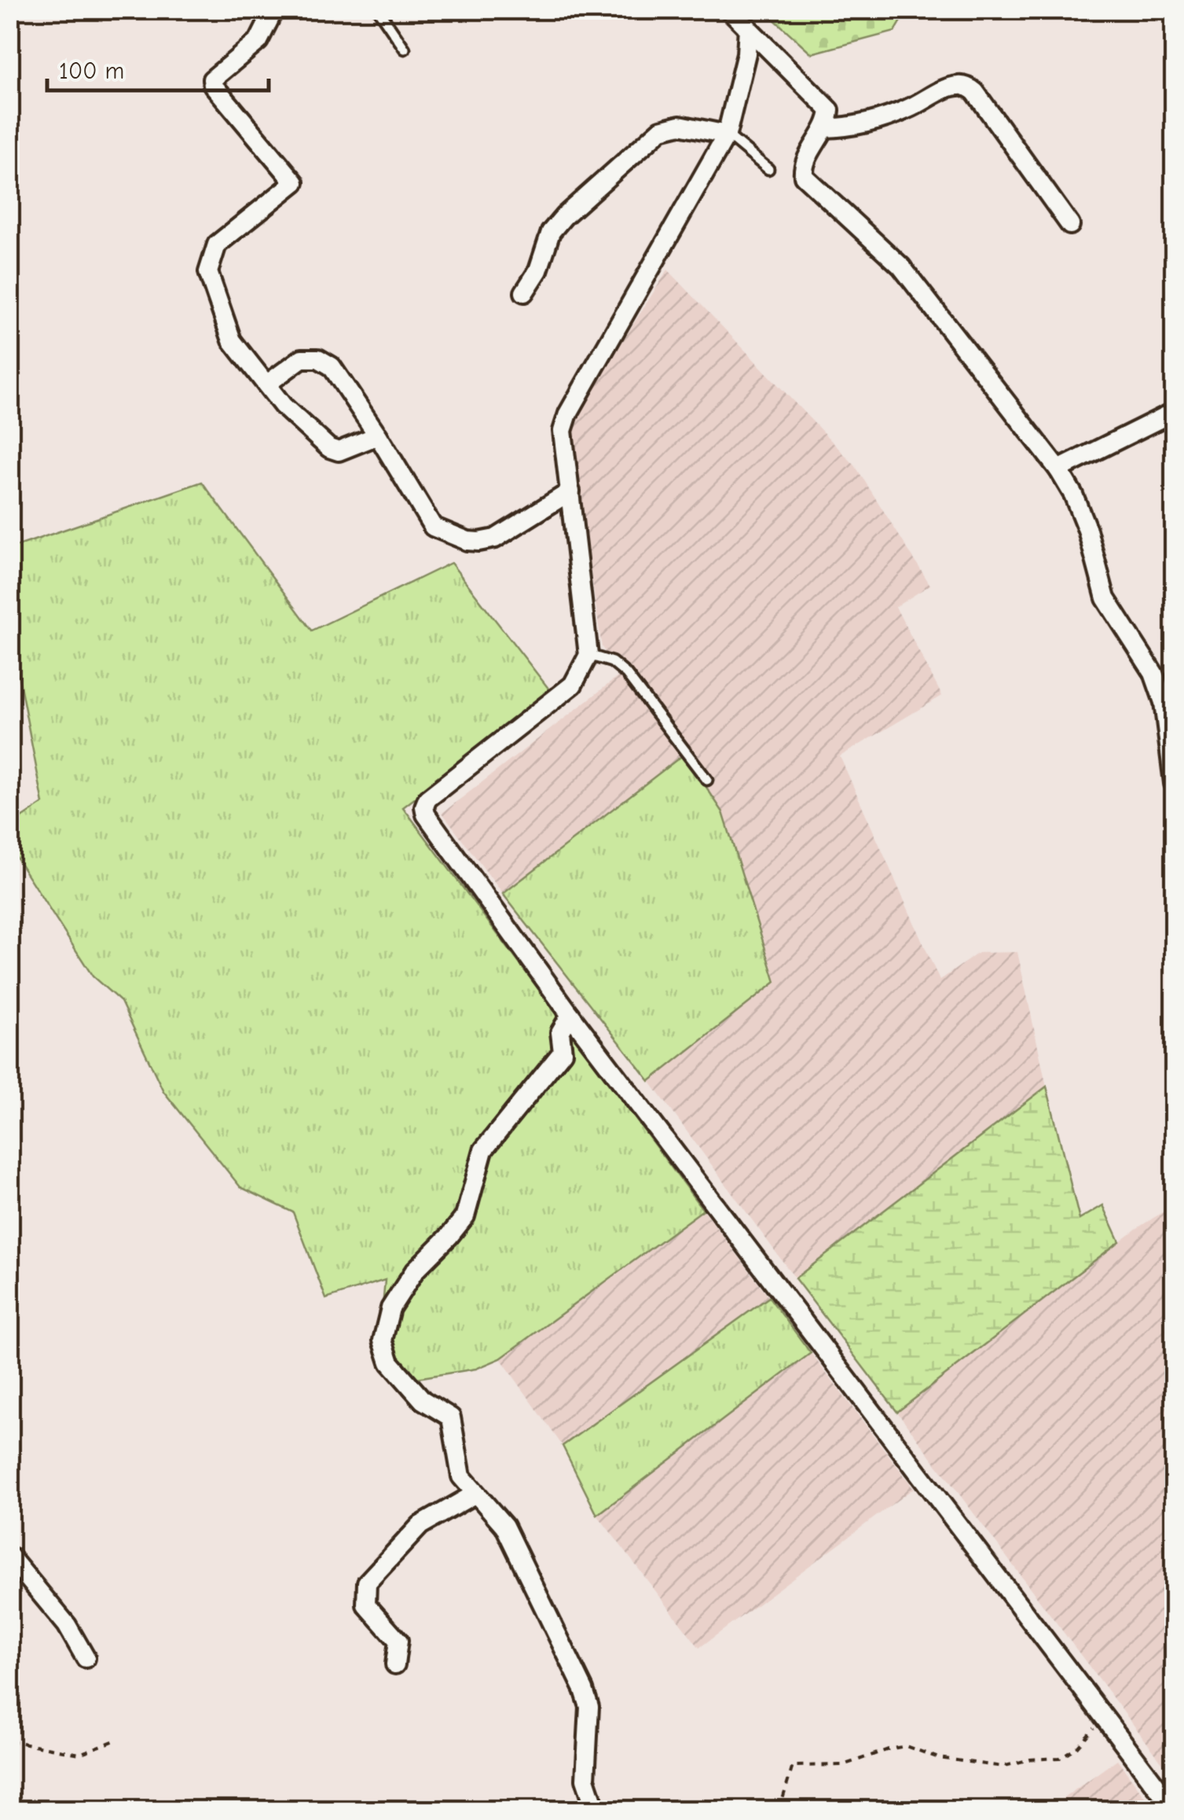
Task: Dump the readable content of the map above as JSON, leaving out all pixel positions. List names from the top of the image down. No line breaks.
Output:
{"scale_bar":"100 m"}
